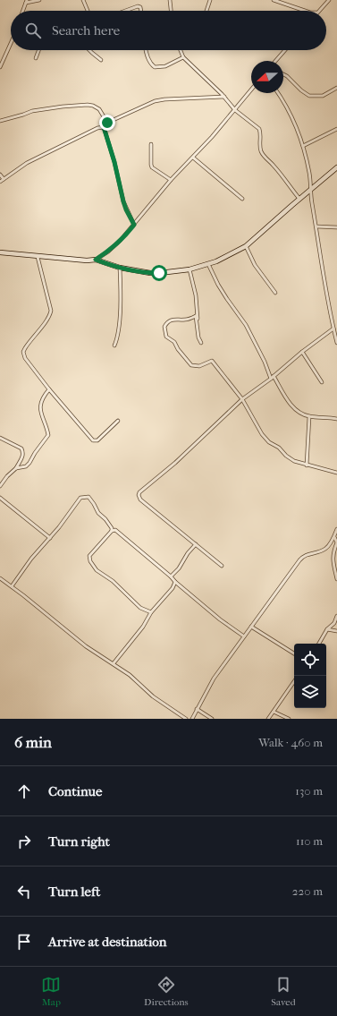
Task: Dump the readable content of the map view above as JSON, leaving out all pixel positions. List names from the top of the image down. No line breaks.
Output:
{"north":"left","page":{"search":"Search here","heading":["6 min","Walk · 460 m"],"list":[["Continue","130 m"],["Turn right","110 m"],["Turn left","220 m"],"Arrive at destination"],"nav":["Map","Directions","Saved"]}}
